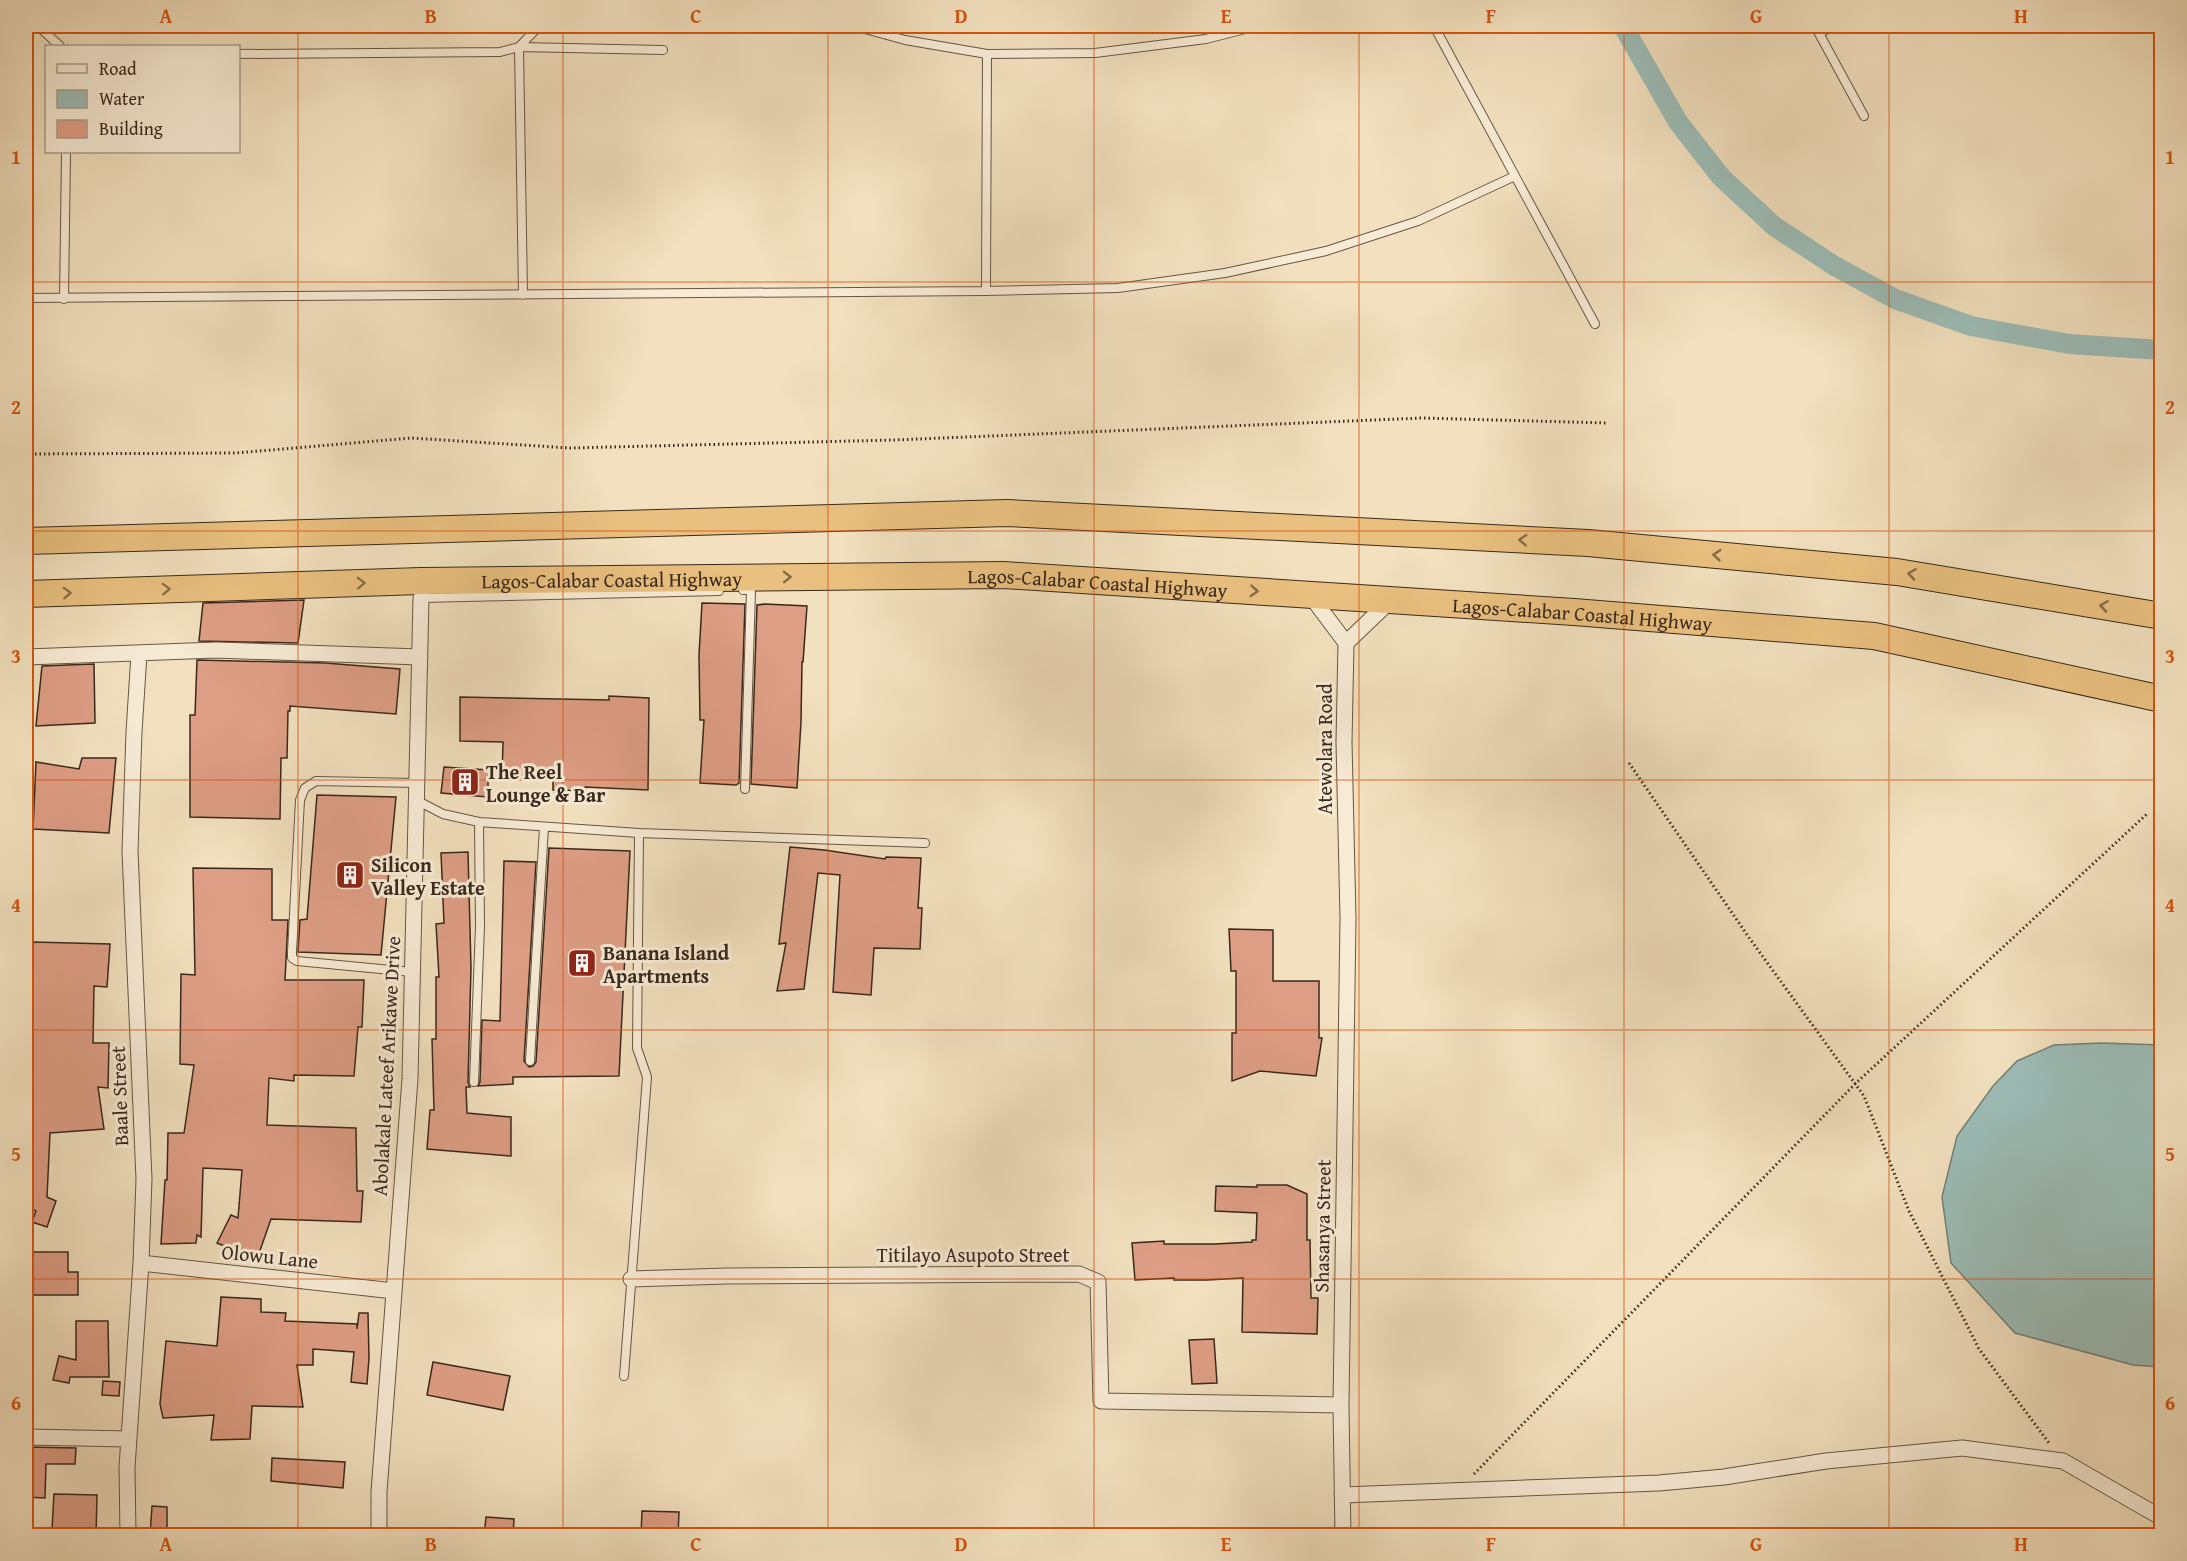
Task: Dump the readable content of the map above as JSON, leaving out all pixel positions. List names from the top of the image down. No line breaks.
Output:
{"streets":{"highway":["Lagos-Calabar Coastal Highway"],"street":["Atewolara Road","Abolakale Lateef Arikawe Drive","Baale Street","Shasanya Street","Titilayo Asupoto Street","Olowu Lane"]},"crossings":[["Atewolara Road","Shasanya Street"],["Abolakale Lateef Arikawe Drive","Olowu Lane"],["Baale Street","Olowu Lane"],["Shasanya Street","Titilayo Asupoto Street"]],"places":{"building":["The Reel Lounge & Bar","Silicon Valley Estate","Banana Island Apartments"]},"legend":["Road","Water","Building"],"grid":{"columns":["A","B","C","D","E","F","G","H"],"rows":["1","2","3","4","5","6"]}}
